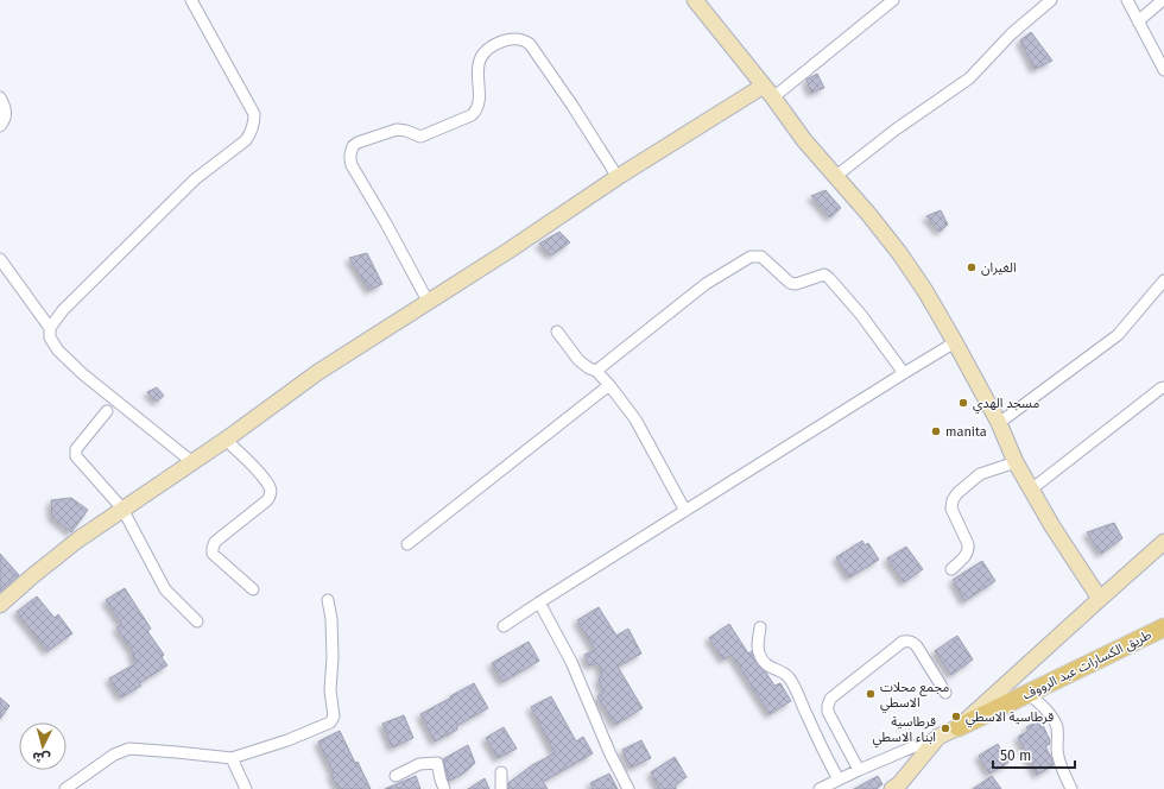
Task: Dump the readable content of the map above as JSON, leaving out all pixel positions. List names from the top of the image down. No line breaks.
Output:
{"streets":{"main road":["طريق الكسارات عبد الرووف"]},"places":["الغيران","مسجد الهدي","manita","مجمع محلات الاسطي","قرطاسية الاسطي","قرطاسية ابناء الاسطي"],"scale_bar":"50 m","north":"bottom"}
